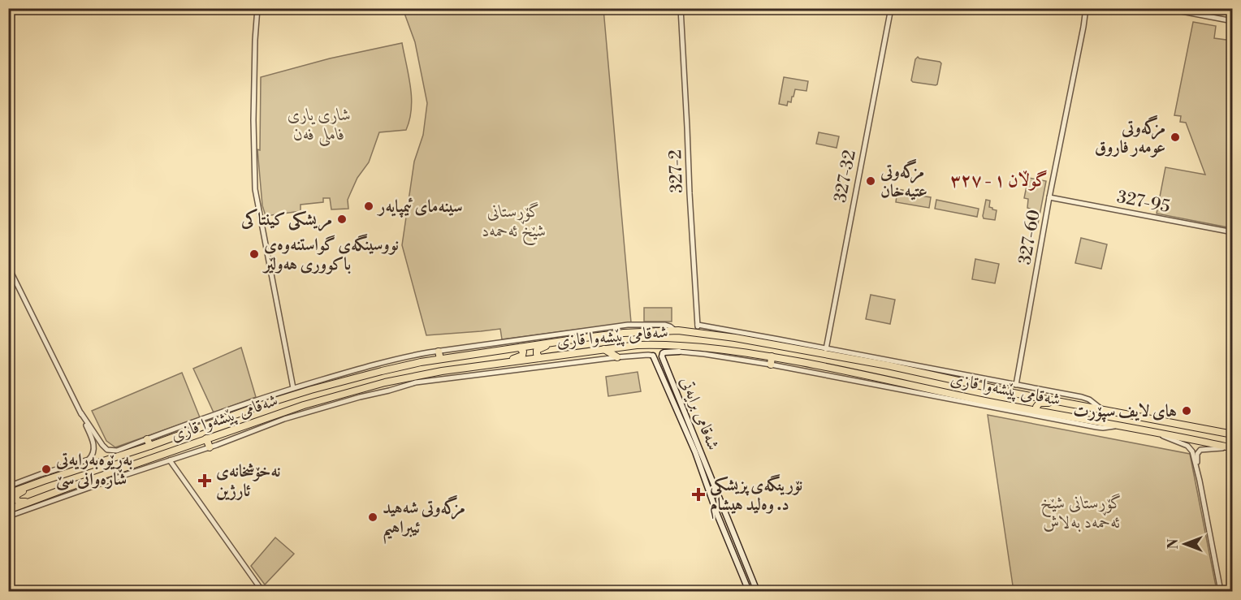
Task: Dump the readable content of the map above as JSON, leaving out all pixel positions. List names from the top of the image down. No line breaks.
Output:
{"streets":{"highway":["شەقامی پێشەوا قازی"],"main road":["شەقامی برایەتی"],"street":["327-2","327-32","327-95","327-60"]},"crossings":[["327-2","شەقامی پێشەوا قازی"],["327-95","327-60"],["شەقامی پێشەوا قازی","شەقامی برایەتی"]],"districts":["گوڵان ١ - ٣٢٧"],"parks":["شاری یاری فاملی فەن","گۆڕستانی شێخ ئەحمەد","گۆڕستانی شێخ ئەحمەد بەلاش"],"places":{"other":["مزگەوتی عومەر فاروق","مزگەوتی عتیەخان","سینەمای ئیمپایەر","مریشکی کینتاکی","نووسینگەی گواستنەوەی باکووری هەولێر","های لایف سپۆرت","بەڕێوەبەرایەتی شارەوانی سێ","مزگەوتی شەهید ئیبراهیم"],"health":["نەخۆشخانەی ئارژین","نۆرینگەی پزیشکی د. وەلید هیشام"]},"north":"left"}
